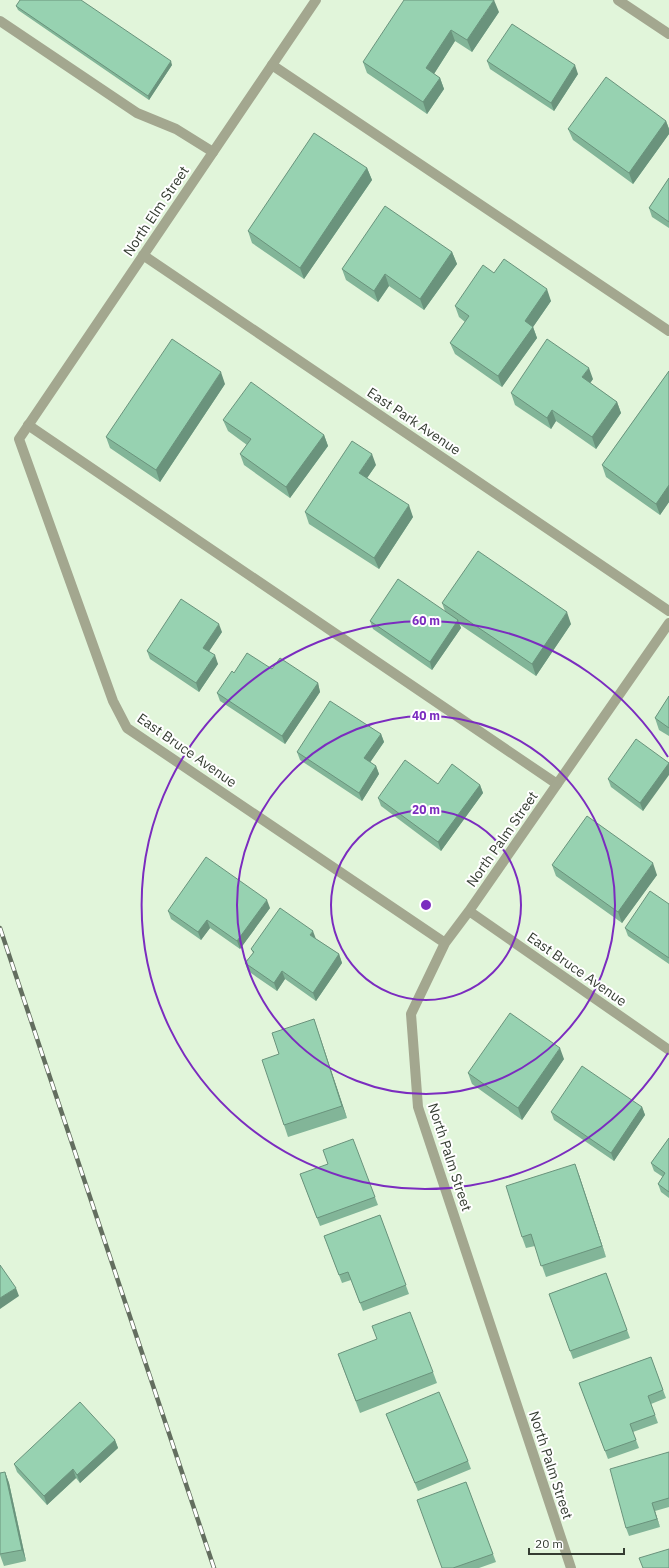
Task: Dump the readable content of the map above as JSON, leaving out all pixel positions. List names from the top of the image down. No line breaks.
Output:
{"streets":{"street":["North Elm Street","East Park Avenue","East Bruce Avenue","North Palm Street"]},"crossings":[["North Elm Street","East Park Avenue"],["North Elm Street","East Bruce Avenue"],["East Bruce Avenue","North Palm Street"]],"scale_bar":"20 m","rings":["60 m","40 m","20 m"]}
